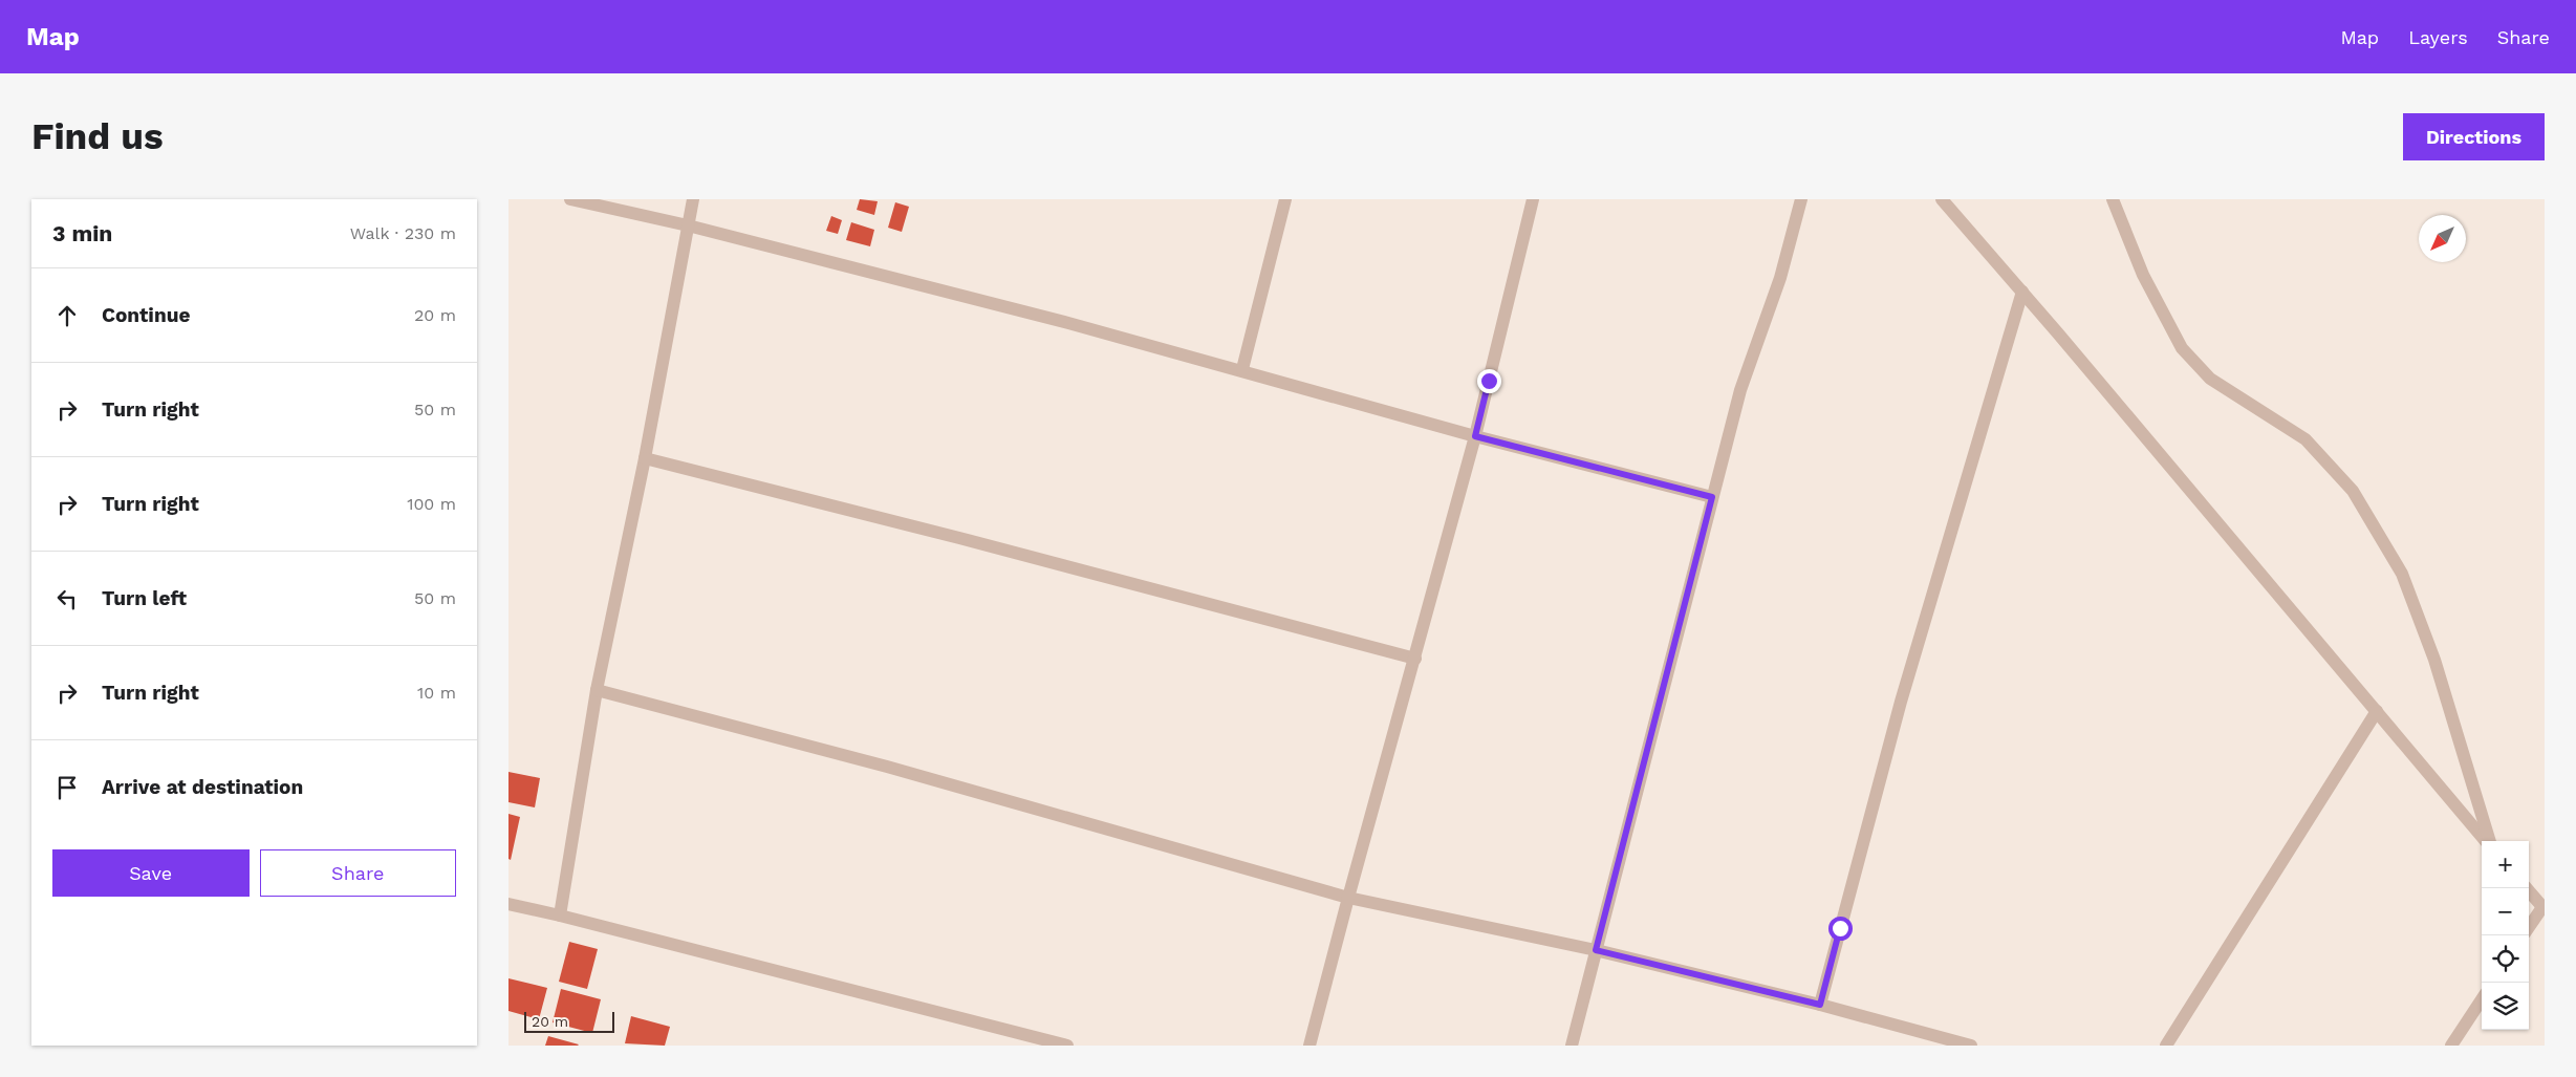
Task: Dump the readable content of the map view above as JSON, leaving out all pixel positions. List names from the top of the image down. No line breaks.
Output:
{"scale_bar":"20 m","north":"bottom left","page":{"header":"Map","nav":["Map","Layers","Share"],"buttons":["Directions",["Save","Share"]],"title":"Find us","heading":["3 min","Walk · 230 m"],"list":[["Continue","20 m"],["Turn right","50 m"],["Turn right","100 m"],["Turn left","50 m"],["Turn right","10 m"],"Arrive at destination"],"map_buttons":["+","−"],"scale":"20 m"}}
